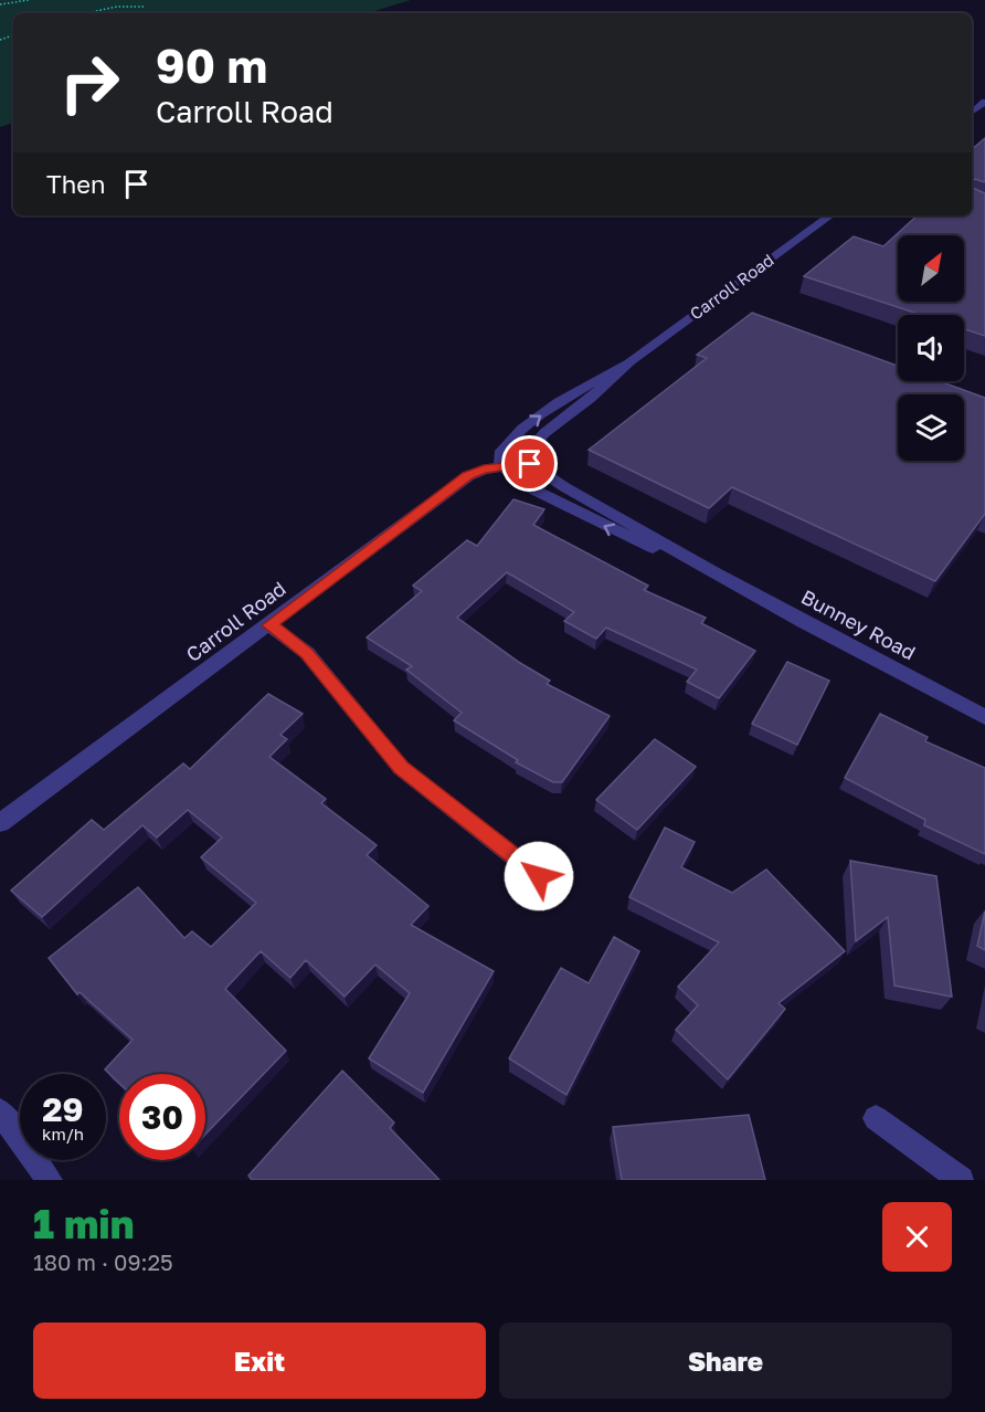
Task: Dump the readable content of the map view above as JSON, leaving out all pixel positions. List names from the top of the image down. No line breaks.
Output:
{"streets":{"street":["Carroll Road","Bunney Road"]},"crossings":[["Carroll Road","Bunney Road"]],"north":"top right","page":{"turn":["90 m","Carroll Road"],"then":"Then","speed":"29 km/h","limit":"30","heading":["1 min","180 m · 09:25"],"buttons":["Exit","Share"]}}
